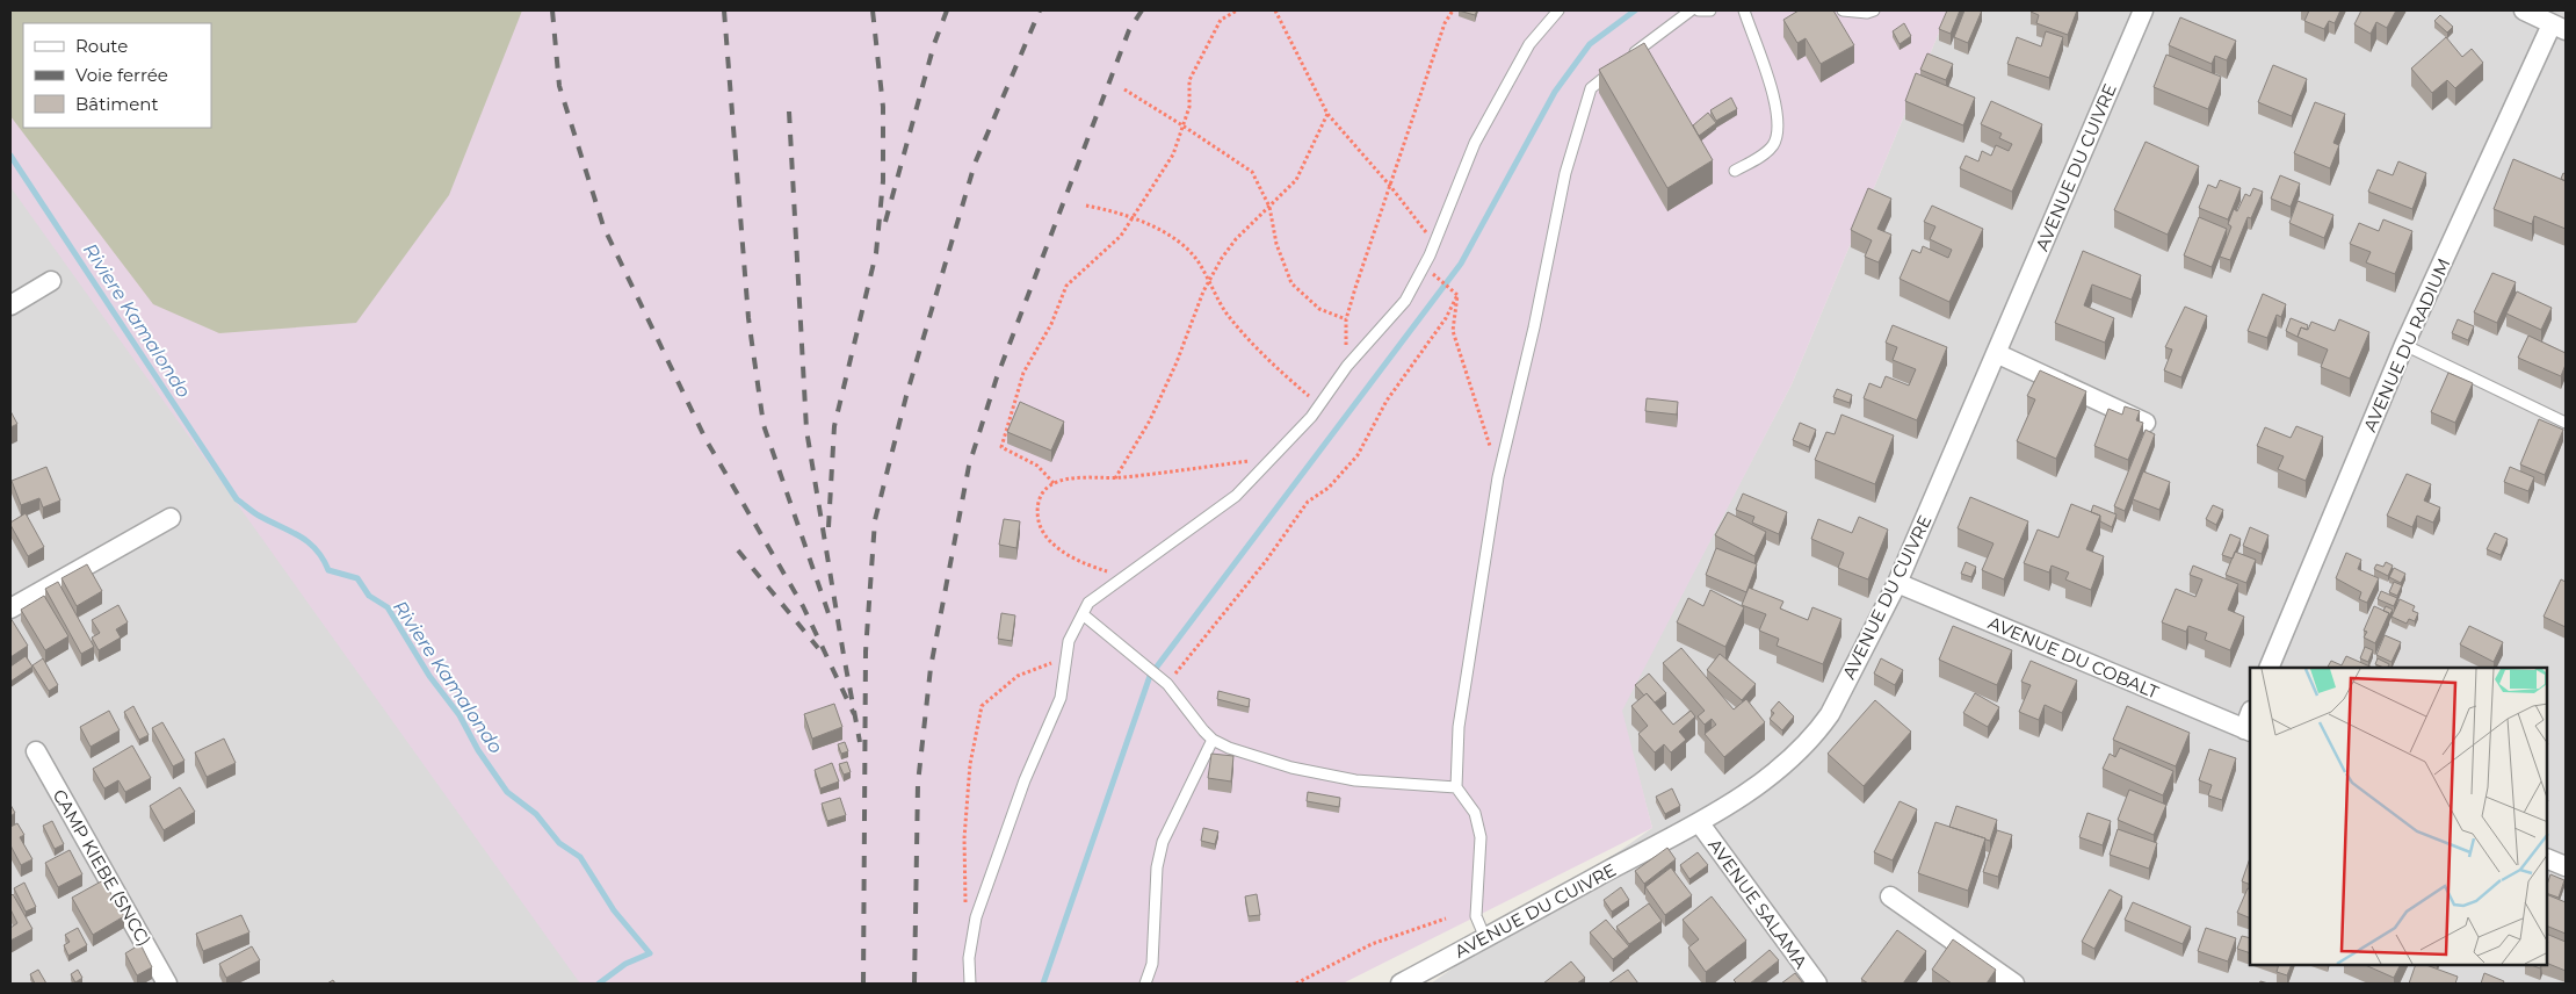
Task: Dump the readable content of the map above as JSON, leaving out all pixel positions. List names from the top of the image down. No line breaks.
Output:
{"streets":{"street":["AVENUE DU CUIVRE","AVENUE DU RADIUM","AVENUE DU COBALT","CAMP KIEBE (SNCC)","AVENUE SALAMA"]},"crossings":[["AVENUE DU CUIVRE","AVENUE DU COBALT"],["AVENUE DU CUIVRE","AVENUE SALAMA"]],"water":["Riviere Kamalondo"],"legend":["Route","Voie ferrée","Bâtiment"]}
